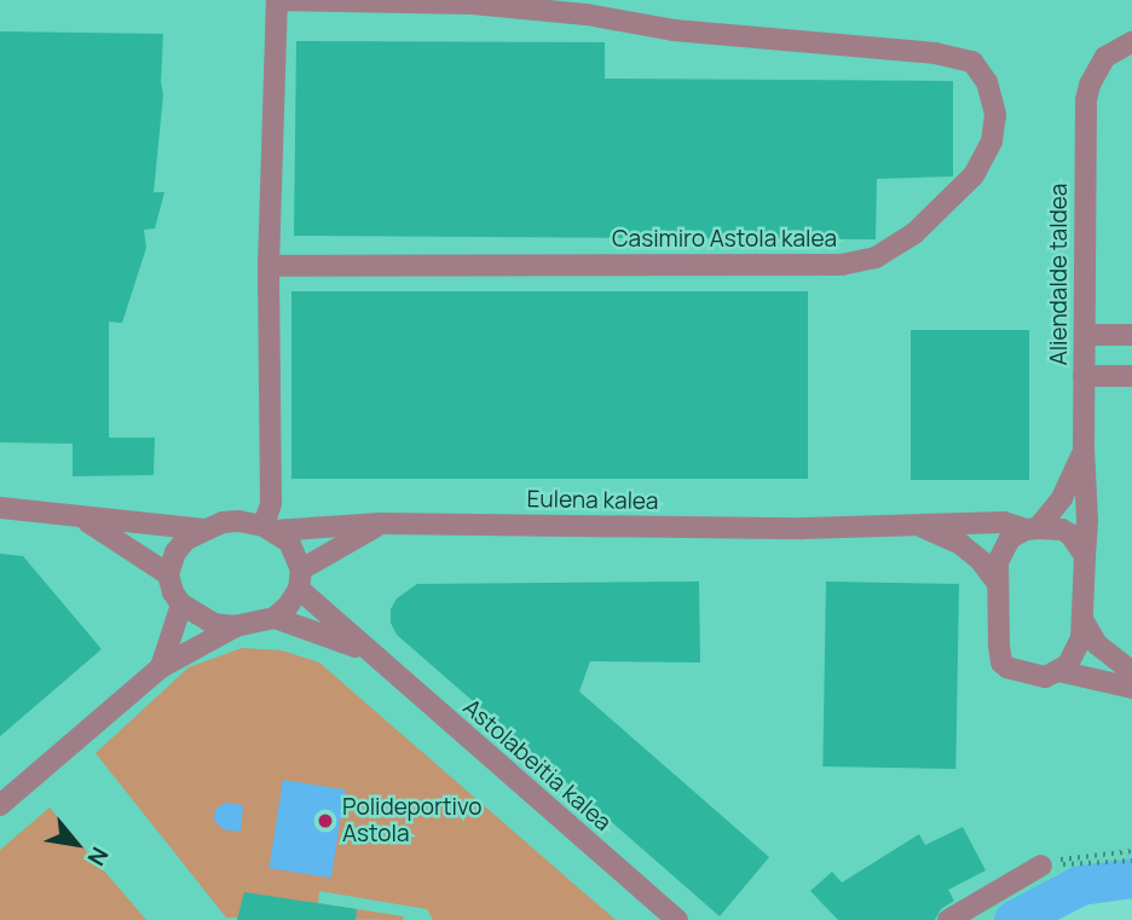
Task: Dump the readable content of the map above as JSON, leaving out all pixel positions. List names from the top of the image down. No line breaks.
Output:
{"streets":{"street":["Casimiro Astola kalea","Aliendalde taldea","Eulena kalea","Astolabeitia kalea"]},"crossings":[["Casimiro Astola kalea","Eulena kalea"],["Casimiro Astola kalea","Astolabeitia kalea"],["Eulena kalea","Astolabeitia kalea"]],"places":["Polideportivo Astola"],"north":"bottom right"}
